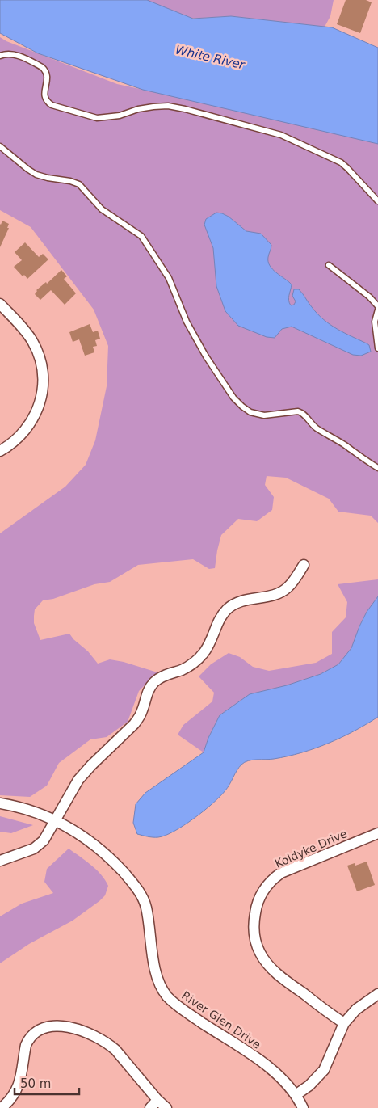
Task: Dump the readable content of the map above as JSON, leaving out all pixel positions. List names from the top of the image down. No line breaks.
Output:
{"streets":{"street":["Koldyke Drive","River Glen Drive"]},"water":["White River"],"scale_bar":"50 m"}
